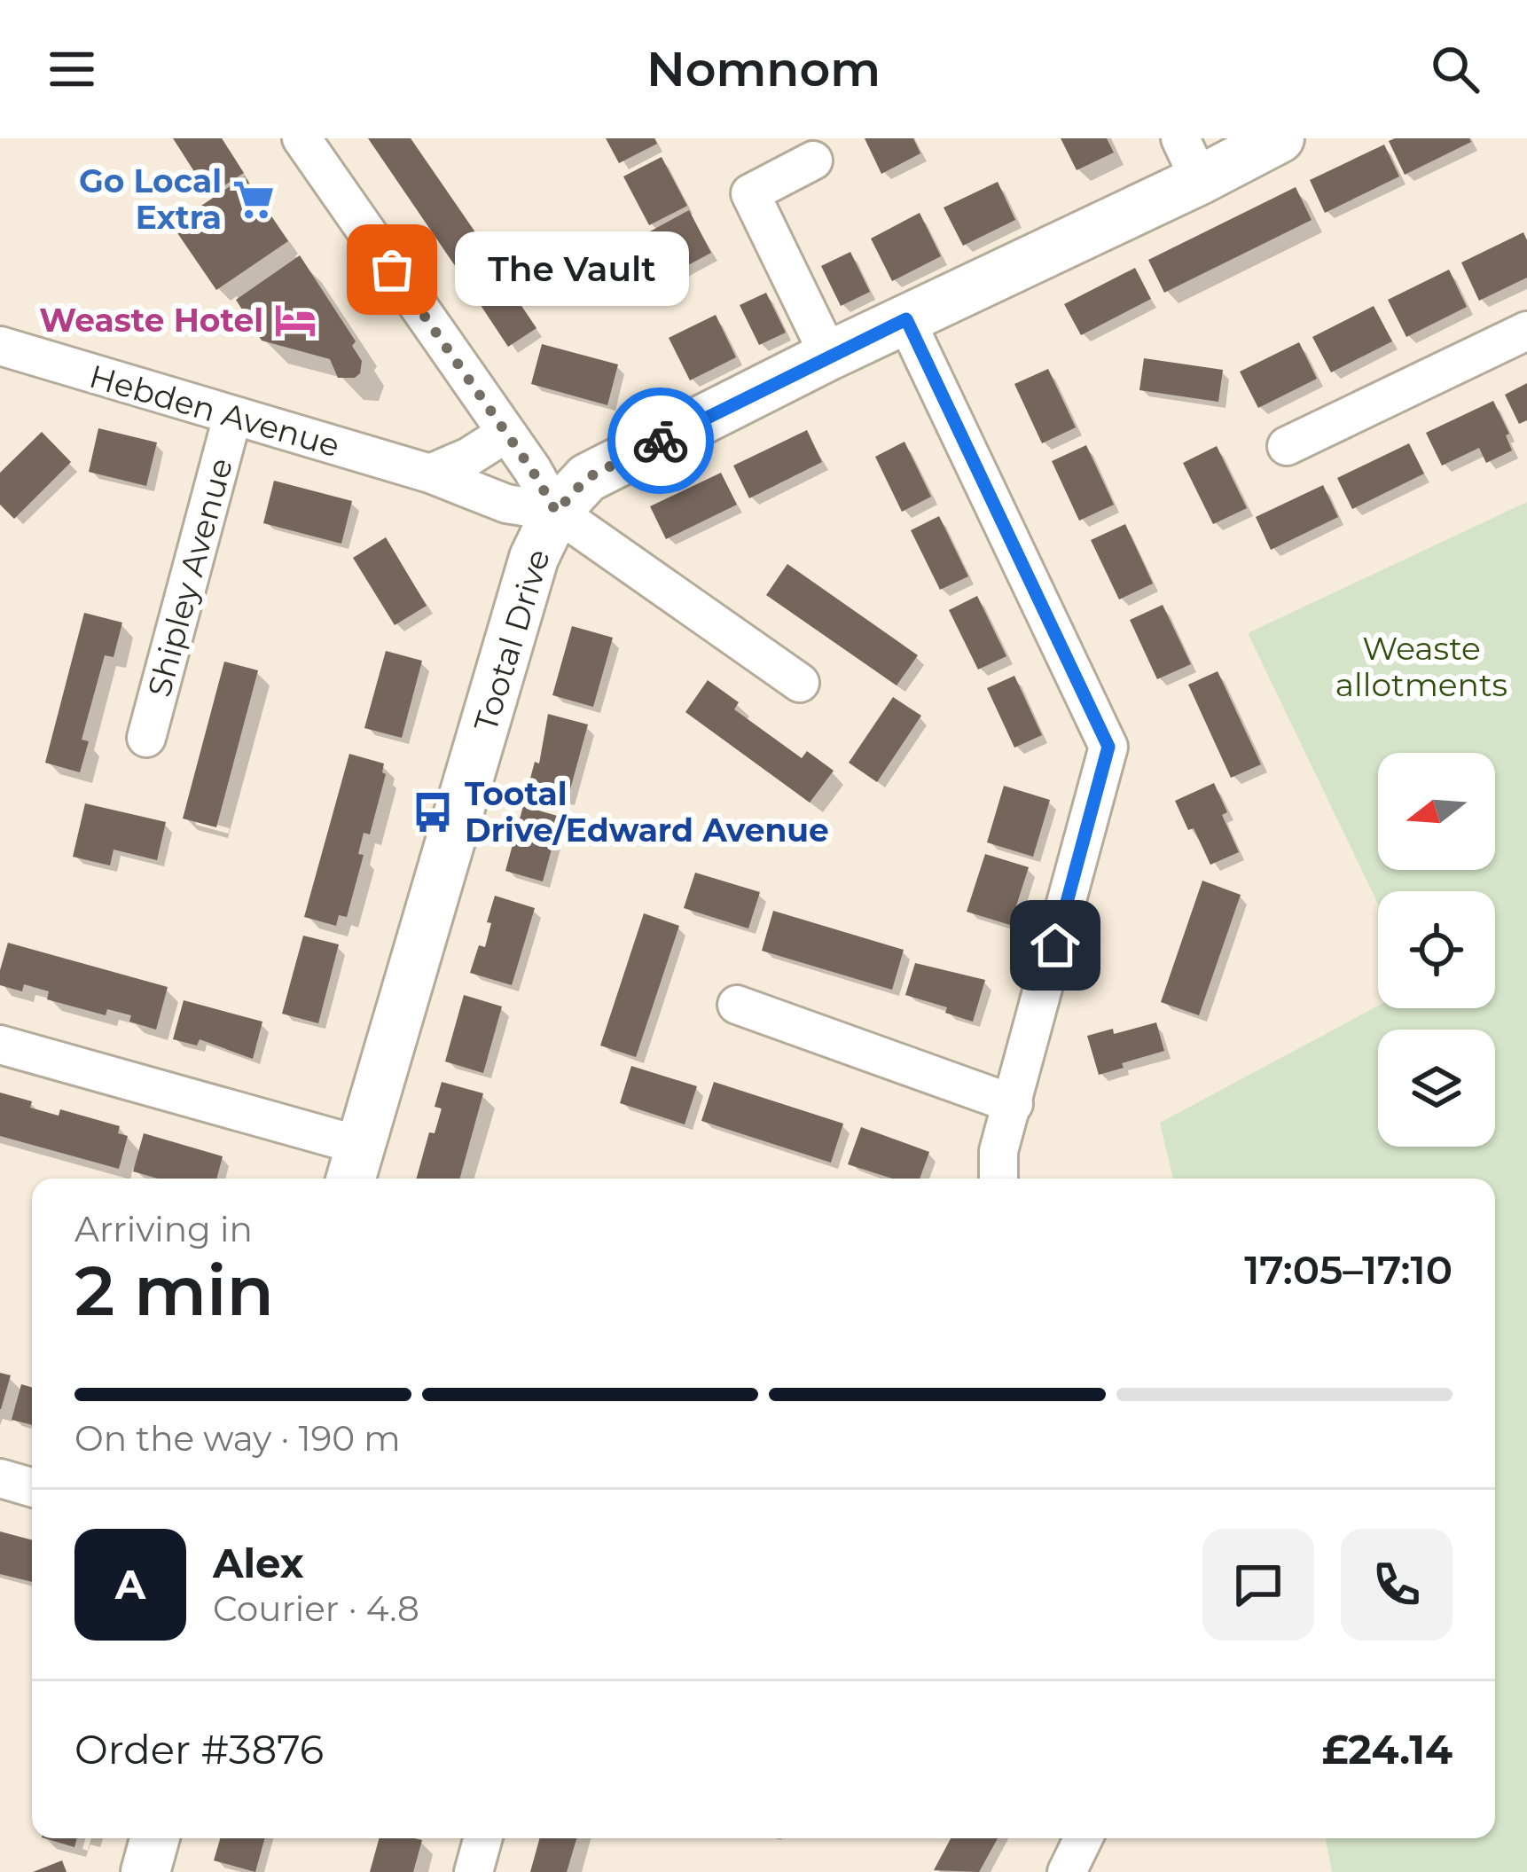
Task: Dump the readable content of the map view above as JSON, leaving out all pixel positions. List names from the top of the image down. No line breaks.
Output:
{"streets":{"street":["Hebden Avenue","Shipley Avenue","Tootal Drive"]},"crossings":[["Hebden Avenue","Shipley Avenue"],["Hebden Avenue","Tootal Drive"]],"parks":["Weaste allotments"],"places":{"supermarket":["Go Local Extra"],"other":["The Vault"],"hotel":["Weaste Hotel"],"bus stop":["Tootal Drive/Edward Avenue"]},"north":"left","page":{"header":"Nomnom","bubble":"The Vault","heading":["2 min","Arriving in","17:05–17:10"],"panel":["Alex","Courier · 4.8","Order #3876","£24.14"],"bar":"On the way · 190 m","round":"A"}}
